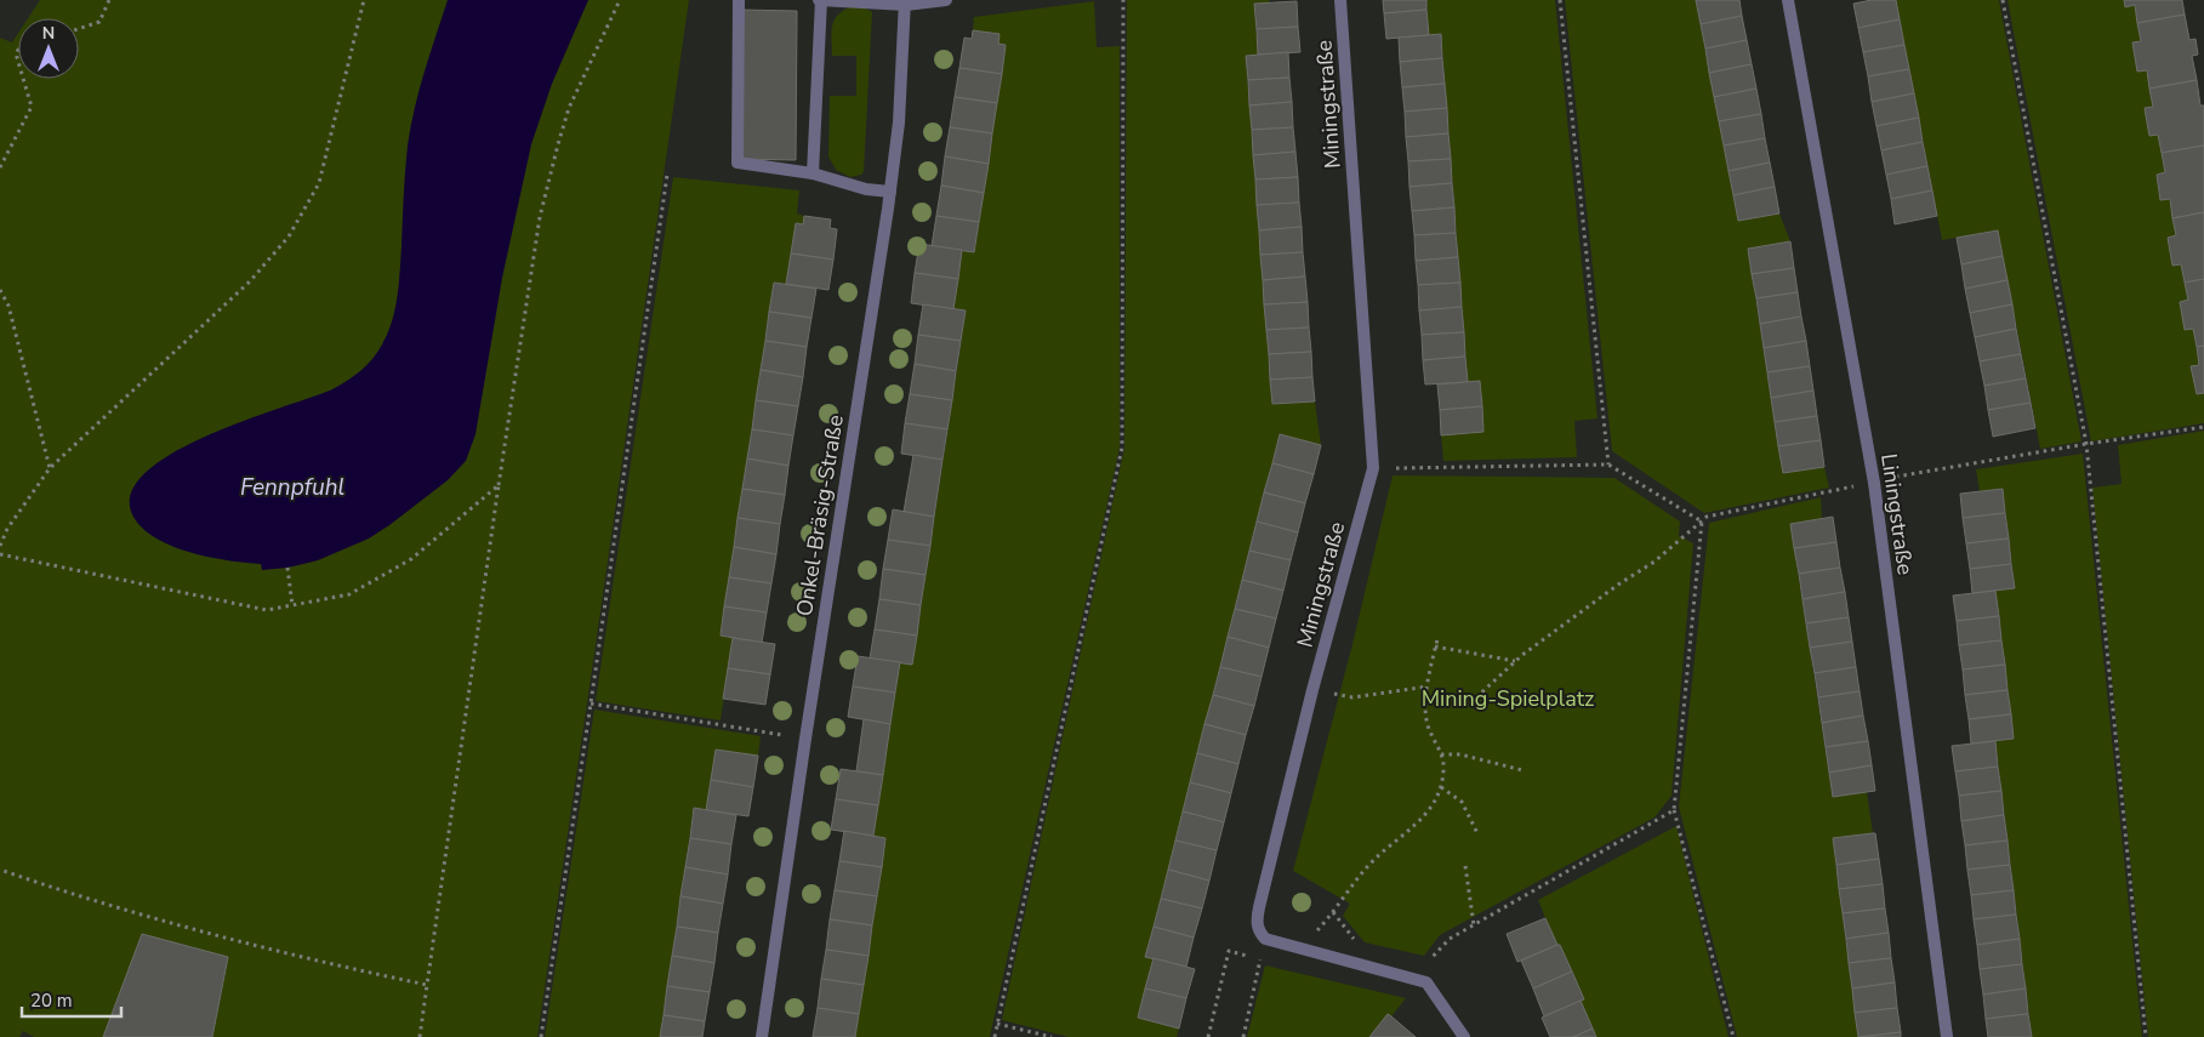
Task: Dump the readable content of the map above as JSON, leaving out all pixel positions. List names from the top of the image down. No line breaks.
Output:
{"streets":{"street":["Miningstraße","Liningstraße","Onkel-Bräsig-Straße"]},"water":["Fennpfuhl"],"parks":["Mining-Spielplatz"],"scale_bar":"20 m","north":"top"}
